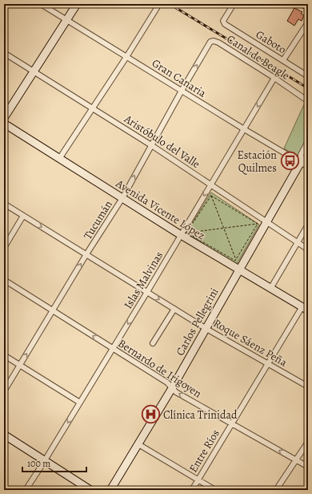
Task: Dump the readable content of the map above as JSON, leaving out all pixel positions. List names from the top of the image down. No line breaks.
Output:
{"streets":{"main road":["Avenida Vicente López","Carlos Pellegrini"],"street":["Gaboto","Canal de Beagle","Gran Canaria","Aristóbulo del Valle","Tucumán","Islas Malvinas","Roque Sáenz Peña","Bernardo de Irigoyen","Entre Ríos"]},"crossings":[["Canal de Beagle","Tucumán"],["Canal de Beagle","Islas Malvinas"],["Gran Canaria","Tucumán"],["Gran Canaria","Islas Malvinas"],["Gran Canaria","Carlos Pellegrini"],["Aristóbulo del Valle","Tucumán"],["Aristóbulo del Valle","Islas Malvinas"],["Aristóbulo del Valle","Carlos Pellegrini"],["Avenida Vicente López","Tucumán"],["Avenida Vicente López","Islas Malvinas"],["Avenida Vicente López","Carlos Pellegrini"],["Avenida Vicente López","Entre Ríos"],["Tucumán","Roque Sáenz Peña"],["Tucumán","Bernardo de Irigoyen"],["Islas Malvinas","Roque Sáenz Peña"],["Islas Malvinas","Bernardo de Irigoyen"],["Carlos Pellegrini","Roque Sáenz Peña"],["Carlos Pellegrini","Bernardo de Irigoyen"],["Roque Sáenz Peña","Entre Ríos"],["Bernardo de Irigoyen","Entre Ríos"]],"one_way":["Tucumán","Islas Malvinas","Bernardo de Irigoyen"],"places":{"bus stop":["Estación Quilmes"],"hospital":["Clínica Trinidad"]},"scale_bar":"100 m"}
